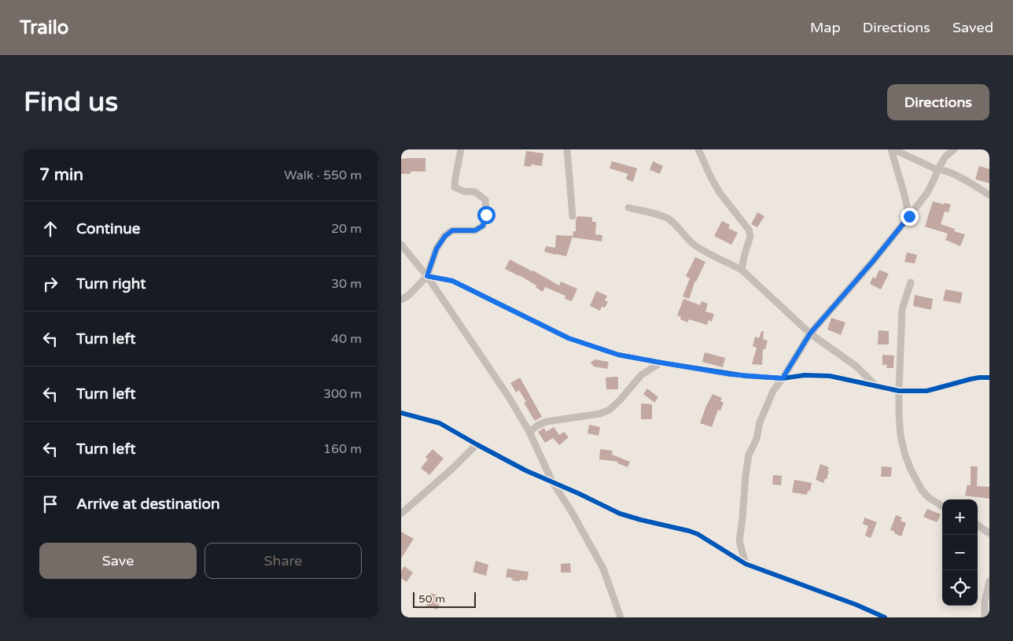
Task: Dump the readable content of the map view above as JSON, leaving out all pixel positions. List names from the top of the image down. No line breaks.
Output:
{"scale_bar":"50 m","page":{"header":"Trailo","nav":["Map","Directions","Saved"],"buttons":["Directions",["Save","Share"]],"title":"Find us","heading":["7 min","Walk · 550 m"],"list":[["Continue","20 m"],["Turn right","30 m"],["Turn left","40 m"],["Turn left","300 m"],["Turn left","160 m"],"Arrive at destination"],"map_buttons":["+","−"],"scale":"50 m"}}
